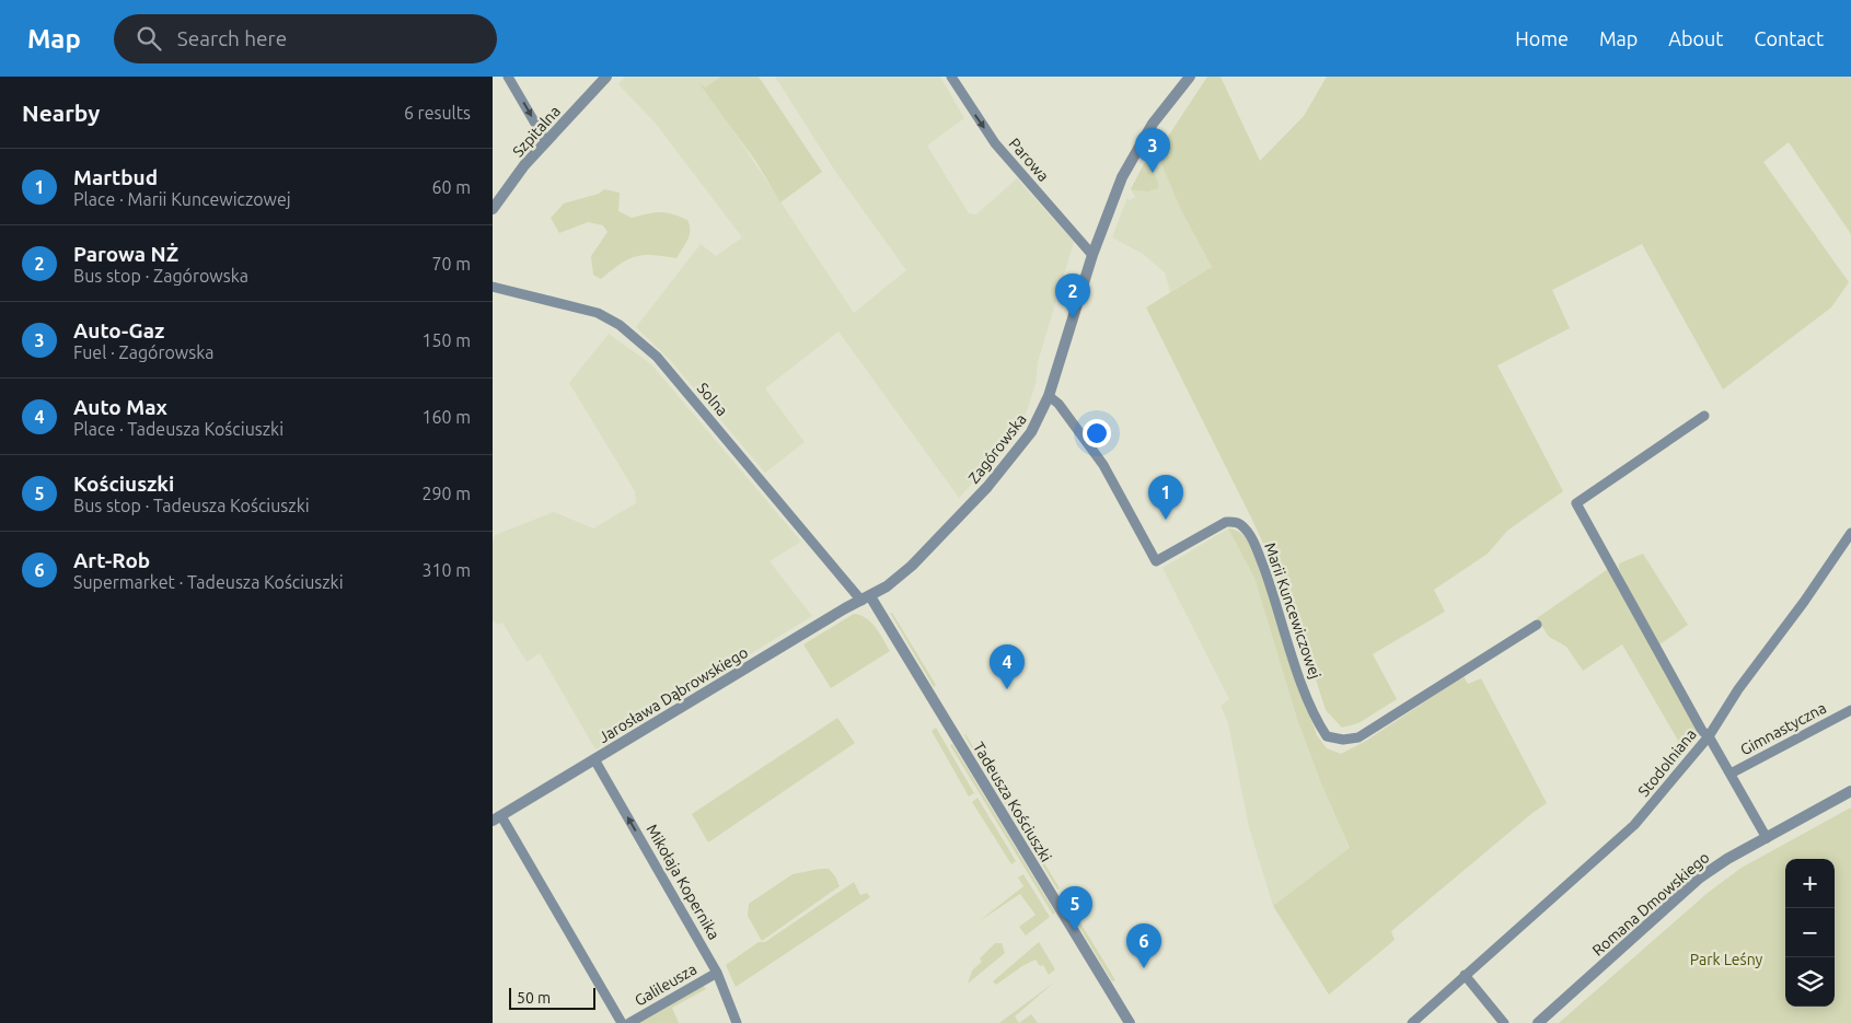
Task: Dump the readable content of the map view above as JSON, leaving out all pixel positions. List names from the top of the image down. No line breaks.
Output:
{"streets":{"street":["Szpitalna","Parowa","Solna","Zagórowska","Marii Kuncewiczowej","Jarosława Dąbrowskiego","Gimnastyczna","Stodolniana","Tadeusza Kościuszki","Mikołaja Kopernika","Romana Dmowskiego","Galileusza"]},"crossings":[["Parowa","Zagórowska"],["Solna","Zagórowska"],["Solna","Jarosława Dąbrowskiego"],["Solna","Tadeusza Kościuszki"],["Zagórowska","Marii Kuncewiczowej"],["Zagórowska","Jarosława Dąbrowskiego"],["Zagórowska","Tadeusza Kościuszki"],["Jarosława Dąbrowskiego","Tadeusza Kościuszki"],["Jarosława Dąbrowskiego","Mikołaja Kopernika"],["Gimnastyczna","Stodolniana"],["Gimnastyczna","Romana Dmowskiego"],["Mikołaja Kopernika","Galileusza"]],"one_way":["Parowa","Mikołaja Kopernika"],"parks":["Park Leśny"],"scale_bar":"50 m","page":{"header":"Map","search":"Search here","nav":["Home","Map","About","Contact"],"heading":["Nearby","6 results"],"pins":["3","2","1","4","5","6"],"list":[{"mark":"1","name":"Martbud","note":"Place · Marii Kuncewiczowej","value":"60 m"},{"mark":"2","name":"Parowa NŻ","note":"Bus stop · Zagórowska","value":"70 m"},{"mark":"3","name":"Auto-Gaz","note":"Fuel · Zagórowska","value":"150 m"},{"mark":"4","name":"Auto Max","note":"Place · Tadeusza Kościuszki","value":"160 m"},{"mark":"5","name":"Kościuszki","note":"Bus stop · Tadeusza Kościuszki","value":"290 m"},{"mark":"6","name":"Art-Rob","note":"Supermarket · Tadeusza Kościuszki","value":"310 m"}],"map_buttons":["+","−"],"scale":"50 m"}}
